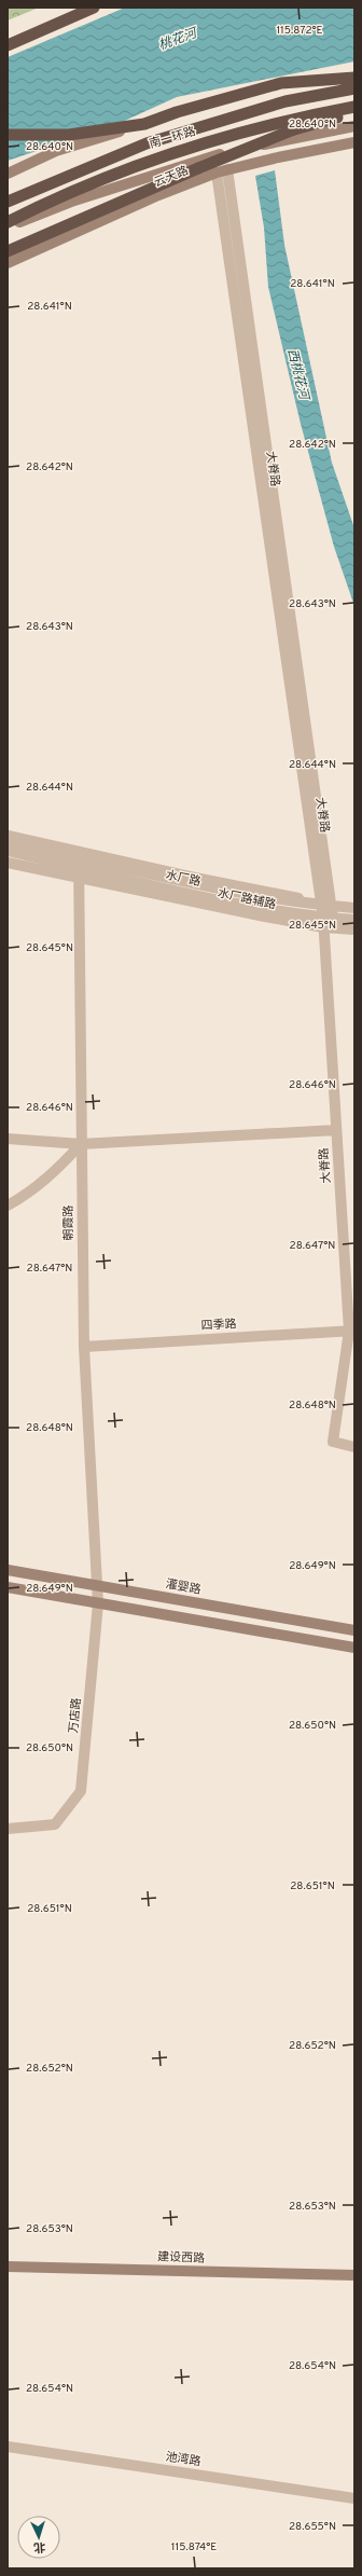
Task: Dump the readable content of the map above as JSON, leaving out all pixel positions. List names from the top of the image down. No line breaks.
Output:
{"streets":{"highway":["南一环路"],"main road":["云天路","灌婴路","建设西路"],"street":["大脊路","水厂路","水厂路辅路","朝霞路","四季路","万店路","池湾路"]},"crossings":[["云天路","大脊路"],["大脊路","水厂路"],["大脊路","水厂路辅路"],["大脊路","四季路"],["水厂路","水厂路辅路"],["水厂路","朝霞路"],["朝霞路","四季路"],["朝霞路","灌婴路"],["朝霞路","万店路"]],"water":["桃花河","西桃花河"],"north":"bottom","coordinates":["115.872°E","28.640°N","28.641°N","28.642°N","28.643°N","28.644°N","28.645°N","28.646°N","28.647°N","28.648°N","28.649°N","28.650°N","28.651°N","28.652°N","28.653°N","28.654°N","28.655°N","115.874°E"]}
